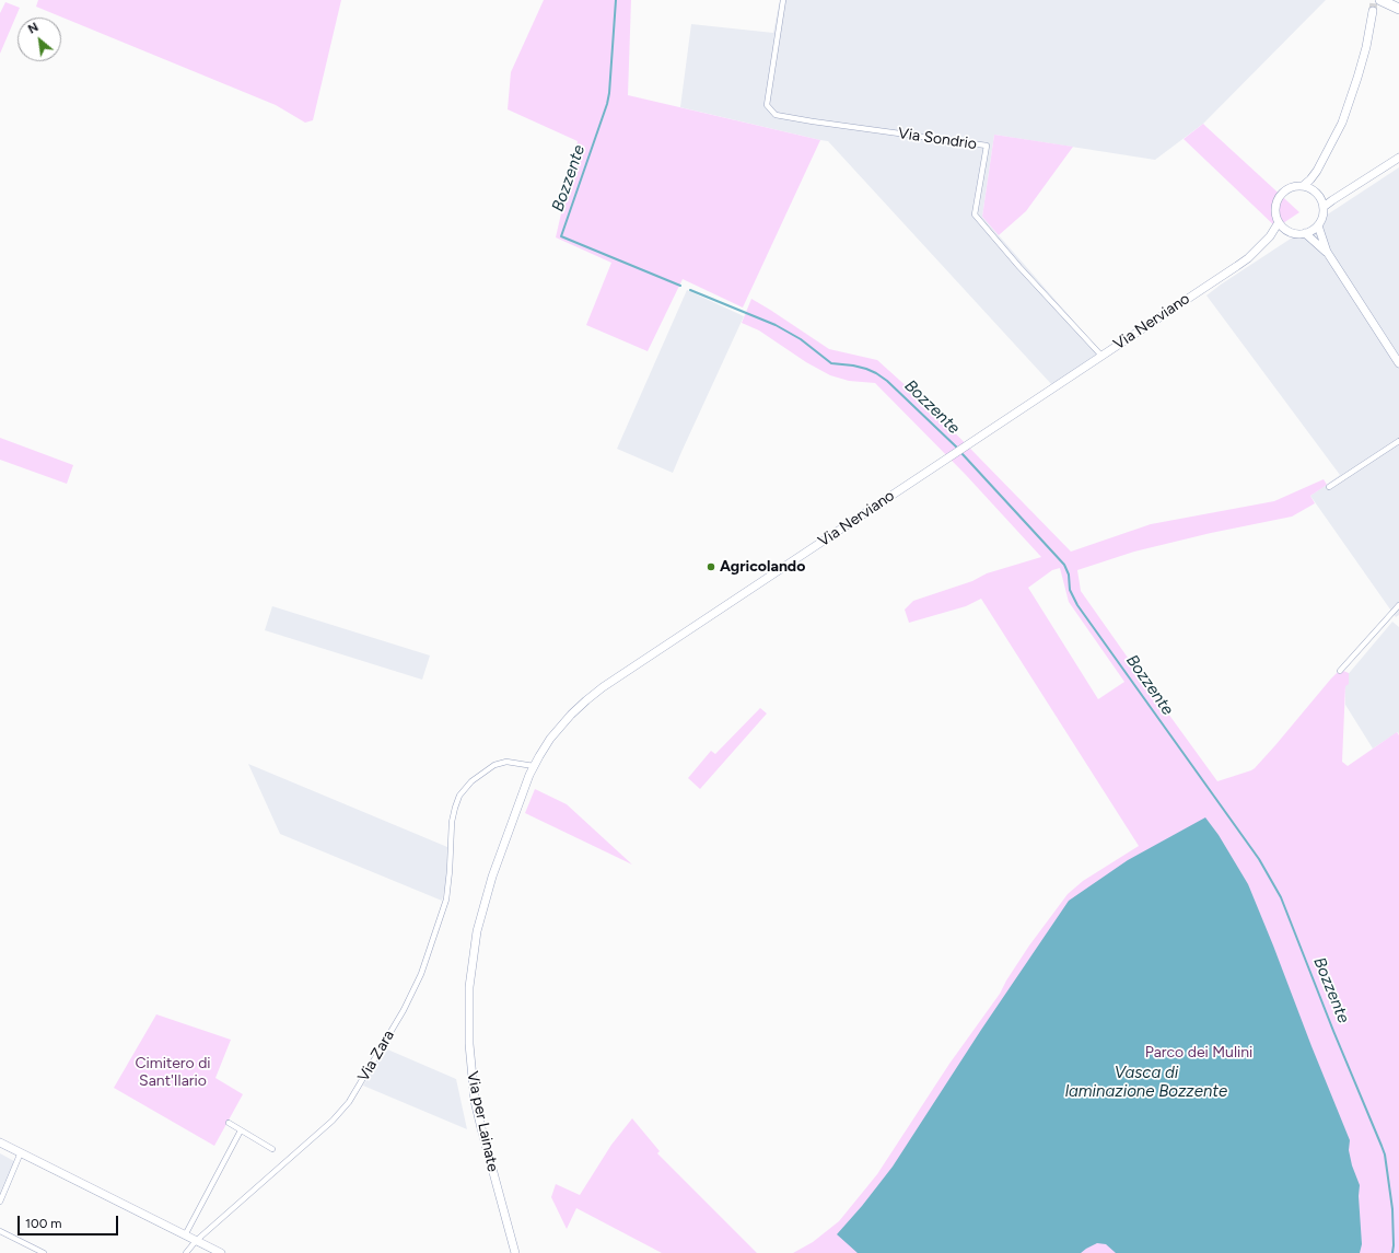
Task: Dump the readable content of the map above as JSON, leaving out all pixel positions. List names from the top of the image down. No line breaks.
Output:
{"streets":{"street":["Via Sondrio","Via Nerviano","Via Zara","Via per Lainate"]},"crossings":[["Via Sondrio","Via Nerviano"],["Via Nerviano","Via Zara"],["Via Nerviano","Via per Lainate"]],"water":["Bozzente","Vasca di laminazione Bozzente"],"parks":["Parco dei Mulini","Cimitero di Sant'Ilario"],"places":["Agricolando"],"scale_bar":"100 m","north":"top left"}
